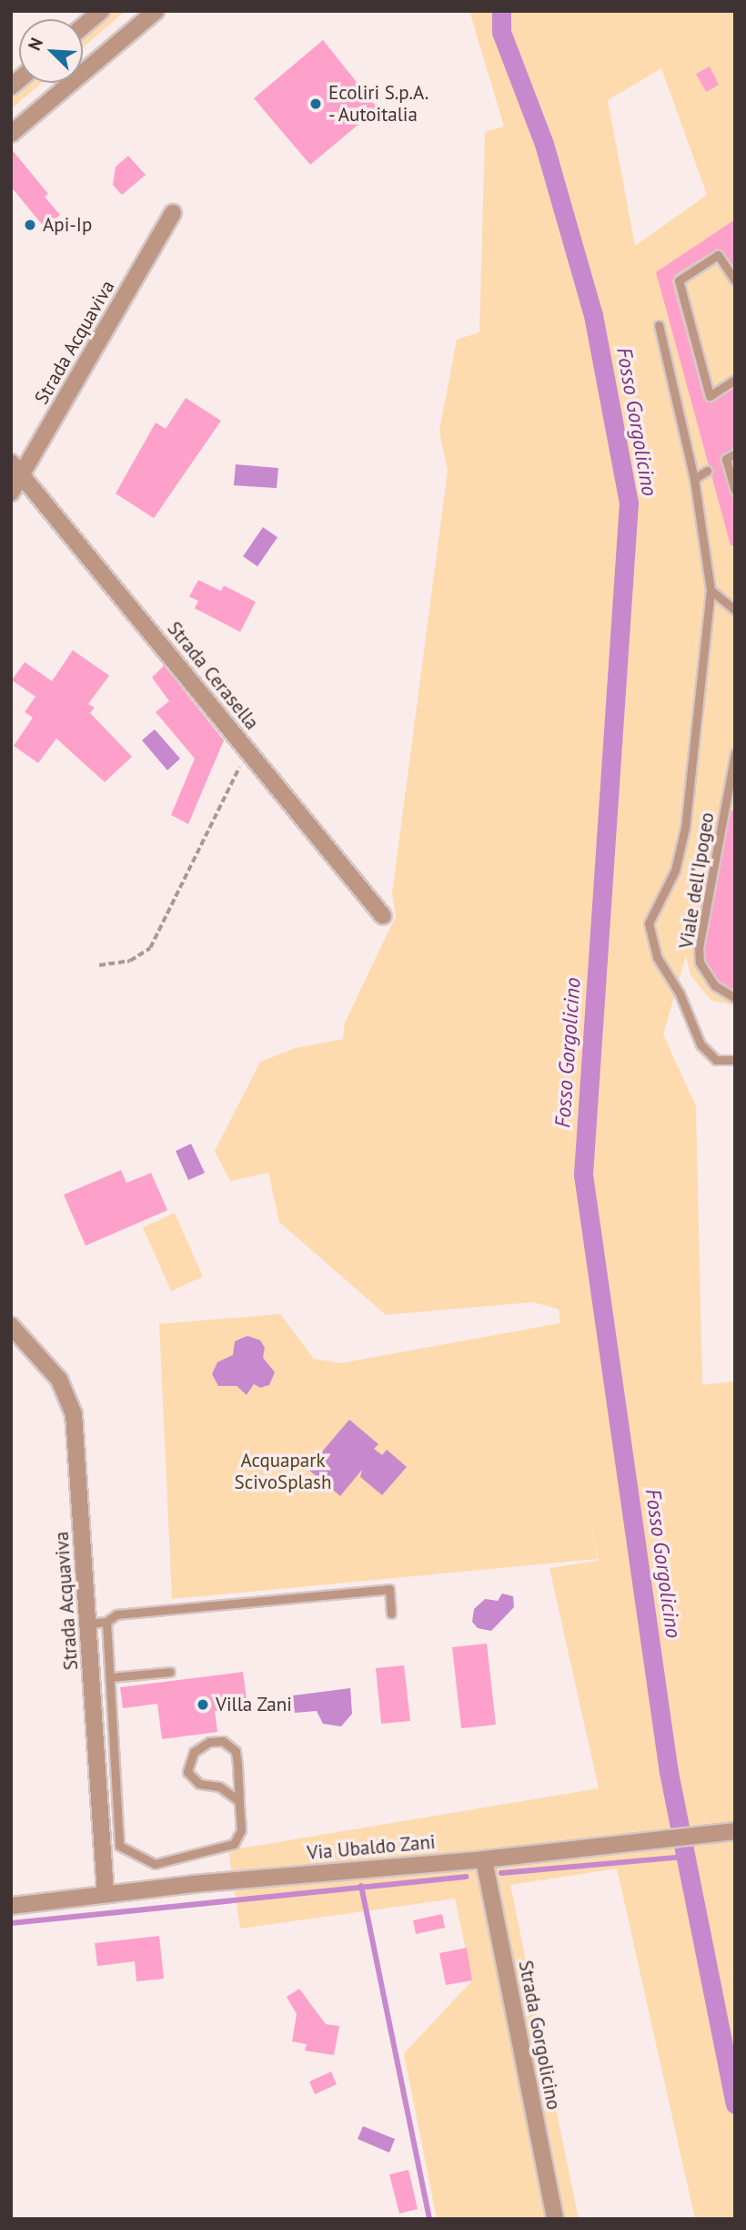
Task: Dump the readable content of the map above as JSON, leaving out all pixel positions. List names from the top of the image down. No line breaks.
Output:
{"streets":{"street":["Strada Acquaviva","Strada Cerasella","Via Ubaldo Zani","Strada Gorgolicino"],"lane":["Viale dell'Ipogeo"]},"crossings":[["Strada Acquaviva","Strada Cerasella"],["Strada Acquaviva","Via Ubaldo Zani"],["Via Ubaldo Zani","Strada Gorgolicino"]],"water":["Fosso Gorgolicino"],"parks":["Acquapark ScivoSplash"],"places":["Ecoliri S.p.A. - Autoitalia","Api-Ip","Villa Zani"],"north":"top left"}
